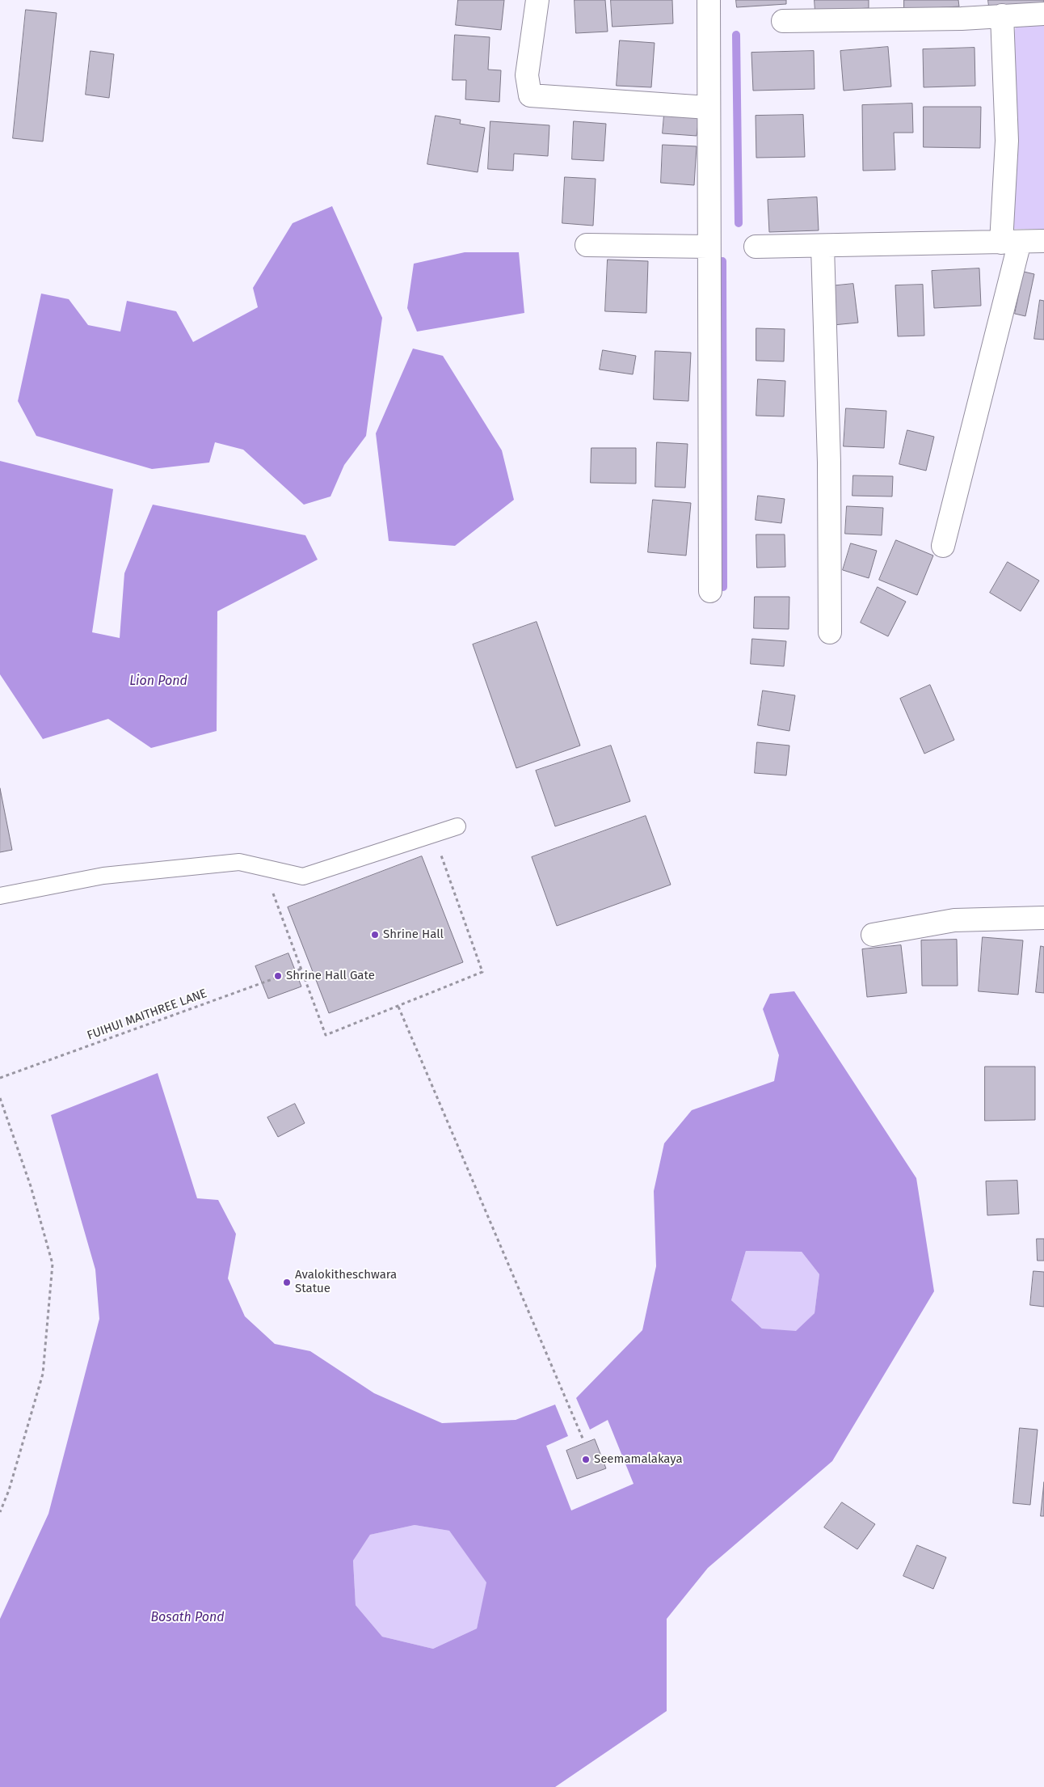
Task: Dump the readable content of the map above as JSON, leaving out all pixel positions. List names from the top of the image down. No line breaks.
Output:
{"streets":{"path":["FUIHUI MAITHREE LANE"]},"water":["Lion Pond","Bosath Pond"],"places":["Shrine Hall","Shrine Hall Gate","Avalokitheschwara Statue","Seemamalakaya"]}
